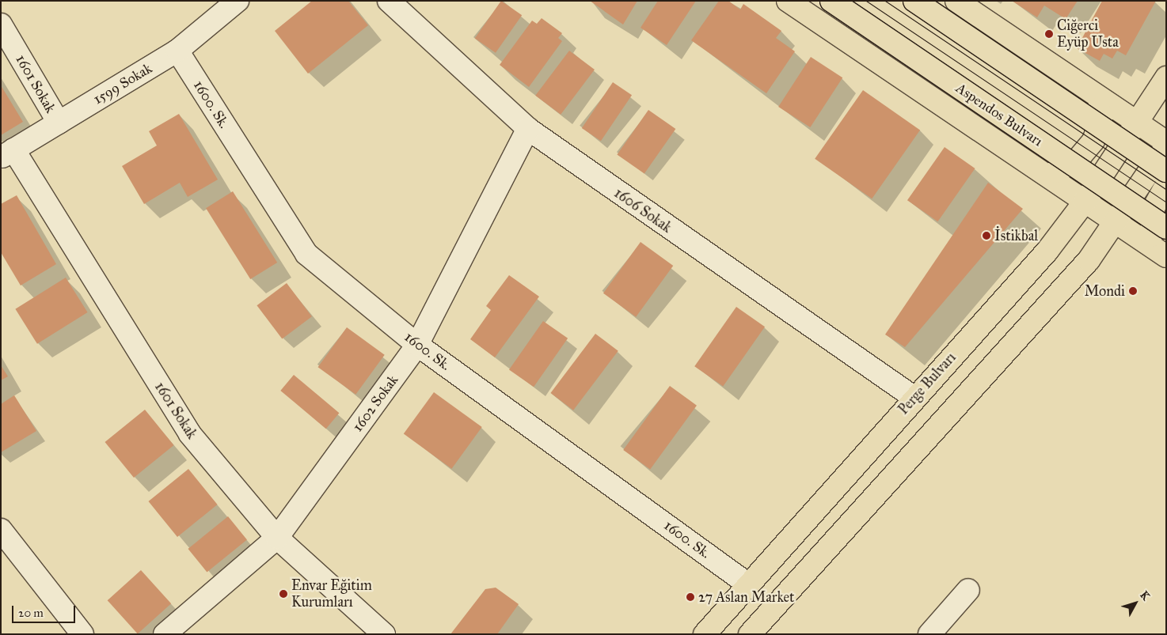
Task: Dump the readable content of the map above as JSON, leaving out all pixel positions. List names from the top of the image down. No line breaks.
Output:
{"streets":{"main road":["Aspendos Bulvarı","Perge Bulvarı"],"street":["1601 Sokak","1599 Sokak","1600. Sk.","1606 Sokak","1602 Sokak"]},"crossings":[["1601 Sokak","1599 Sokak"],["1601 Sokak","1602 Sokak"],["1599 Sokak","1600. Sk."],["1600. Sk.","Perge Bulvarı"],["1600. Sk.","1602 Sokak"],["1606 Sokak","Perge Bulvarı"],["1606 Sokak","1602 Sokak"]],"places":["Ciğerci Eyüp Usta","İstikbal","Mondi","Envar Eğitim Kurumları","27 Aslan Market"],"scale_bar":"20 m","north":"top right"}
